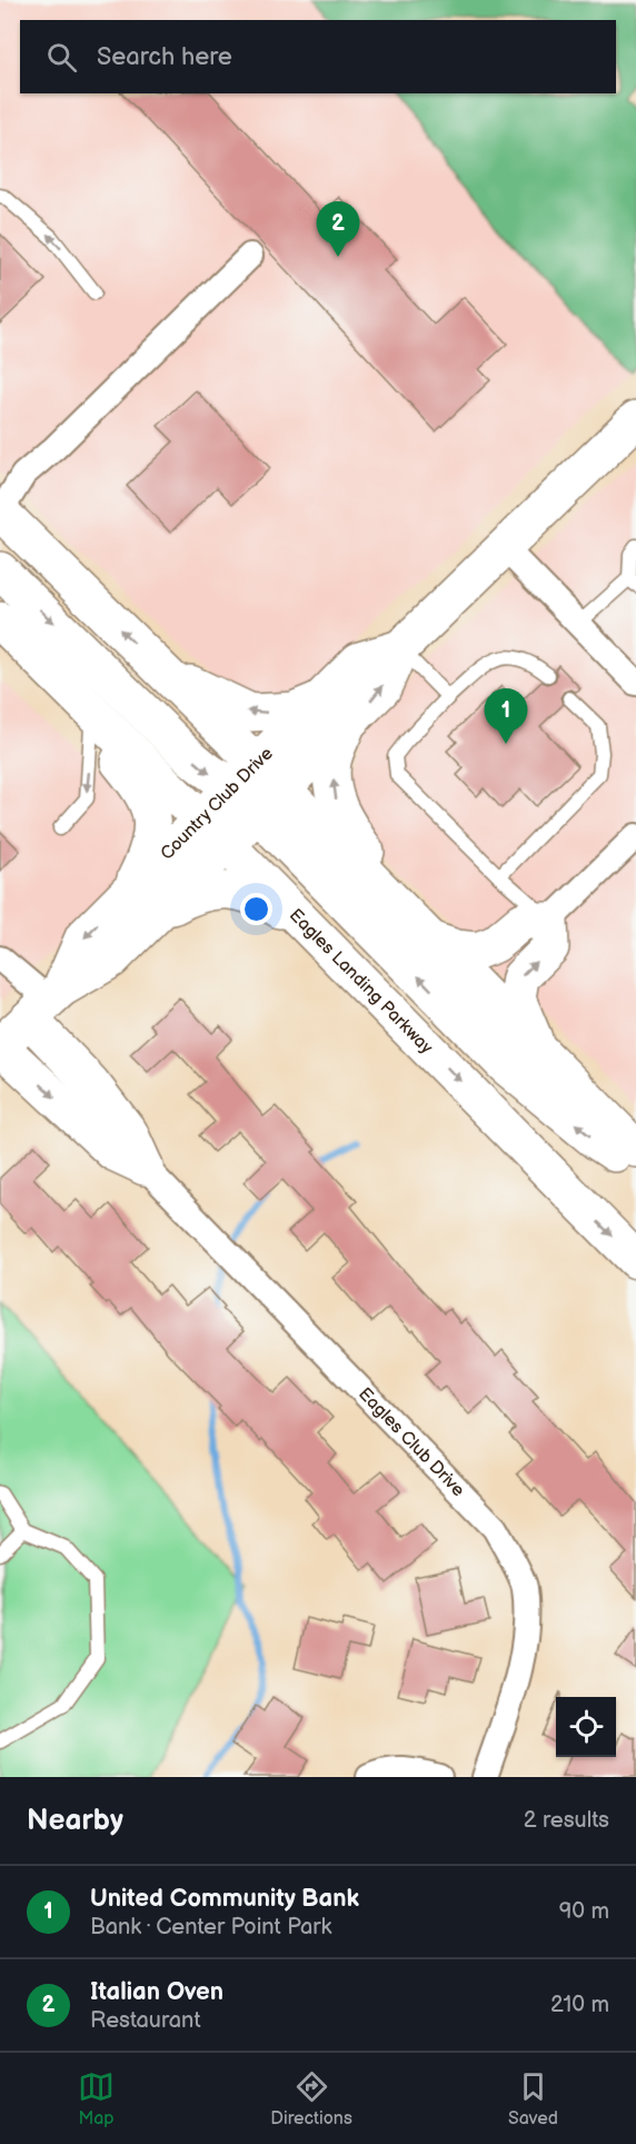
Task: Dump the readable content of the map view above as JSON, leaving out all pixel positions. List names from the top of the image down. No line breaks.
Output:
{"streets":{"main road":["Country Club Drive","Eagles Landing Parkway"],"street":["Eagles Club Drive"]},"crossings":[["Country Club Drive","Eagles Landing Parkway"]],"page":{"search":"Search here","pins":["2","1"],"heading":["Nearby","2 results"],"list":[{"mark":"1","name":"United Community Bank","note":"Bank · Center Point Park","value":"90 m"},{"mark":"2","name":"Italian Oven","note":"Restaurant","value":"210 m"}],"nav":["Map","Directions","Saved"]}}
